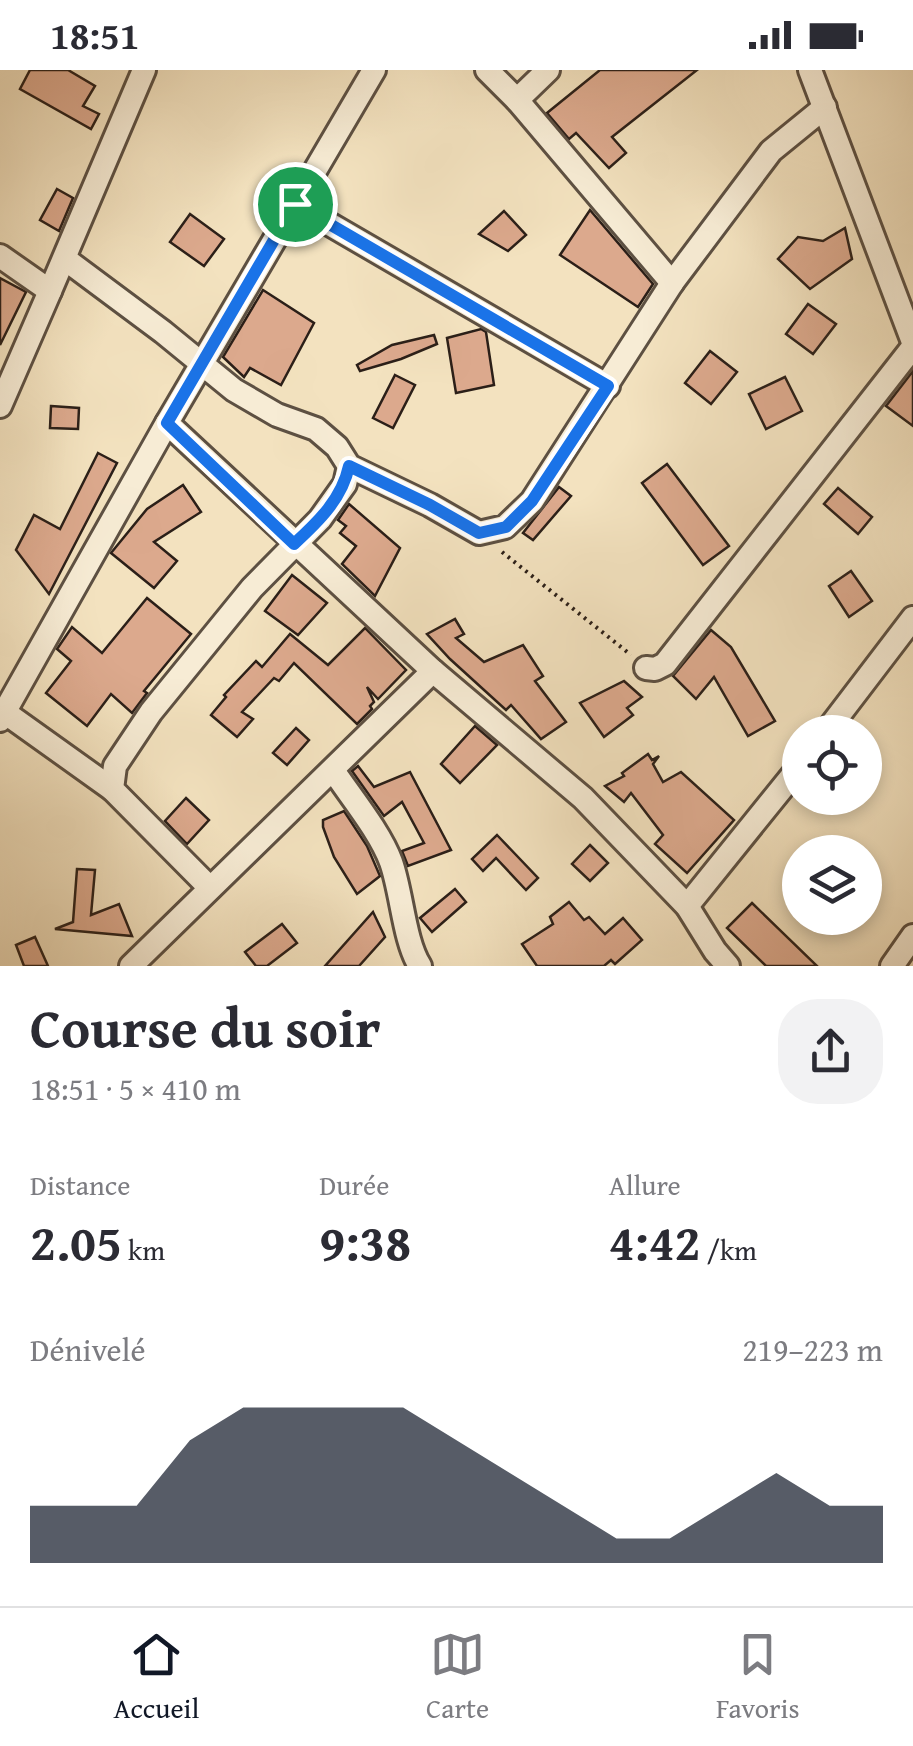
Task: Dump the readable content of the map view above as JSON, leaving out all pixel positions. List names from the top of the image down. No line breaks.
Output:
{"page":{"status":"18:51","heading":["Course du soir","18:51 · 5 × 410 m"],"stats":[["Distance","2.05 km"],["Durée","9:38"],["Allure","4:42 /km"]],"chart":["Dénivelé","219–223 m"],"tabs":["Accueil","Carte","Favoris"]}}
